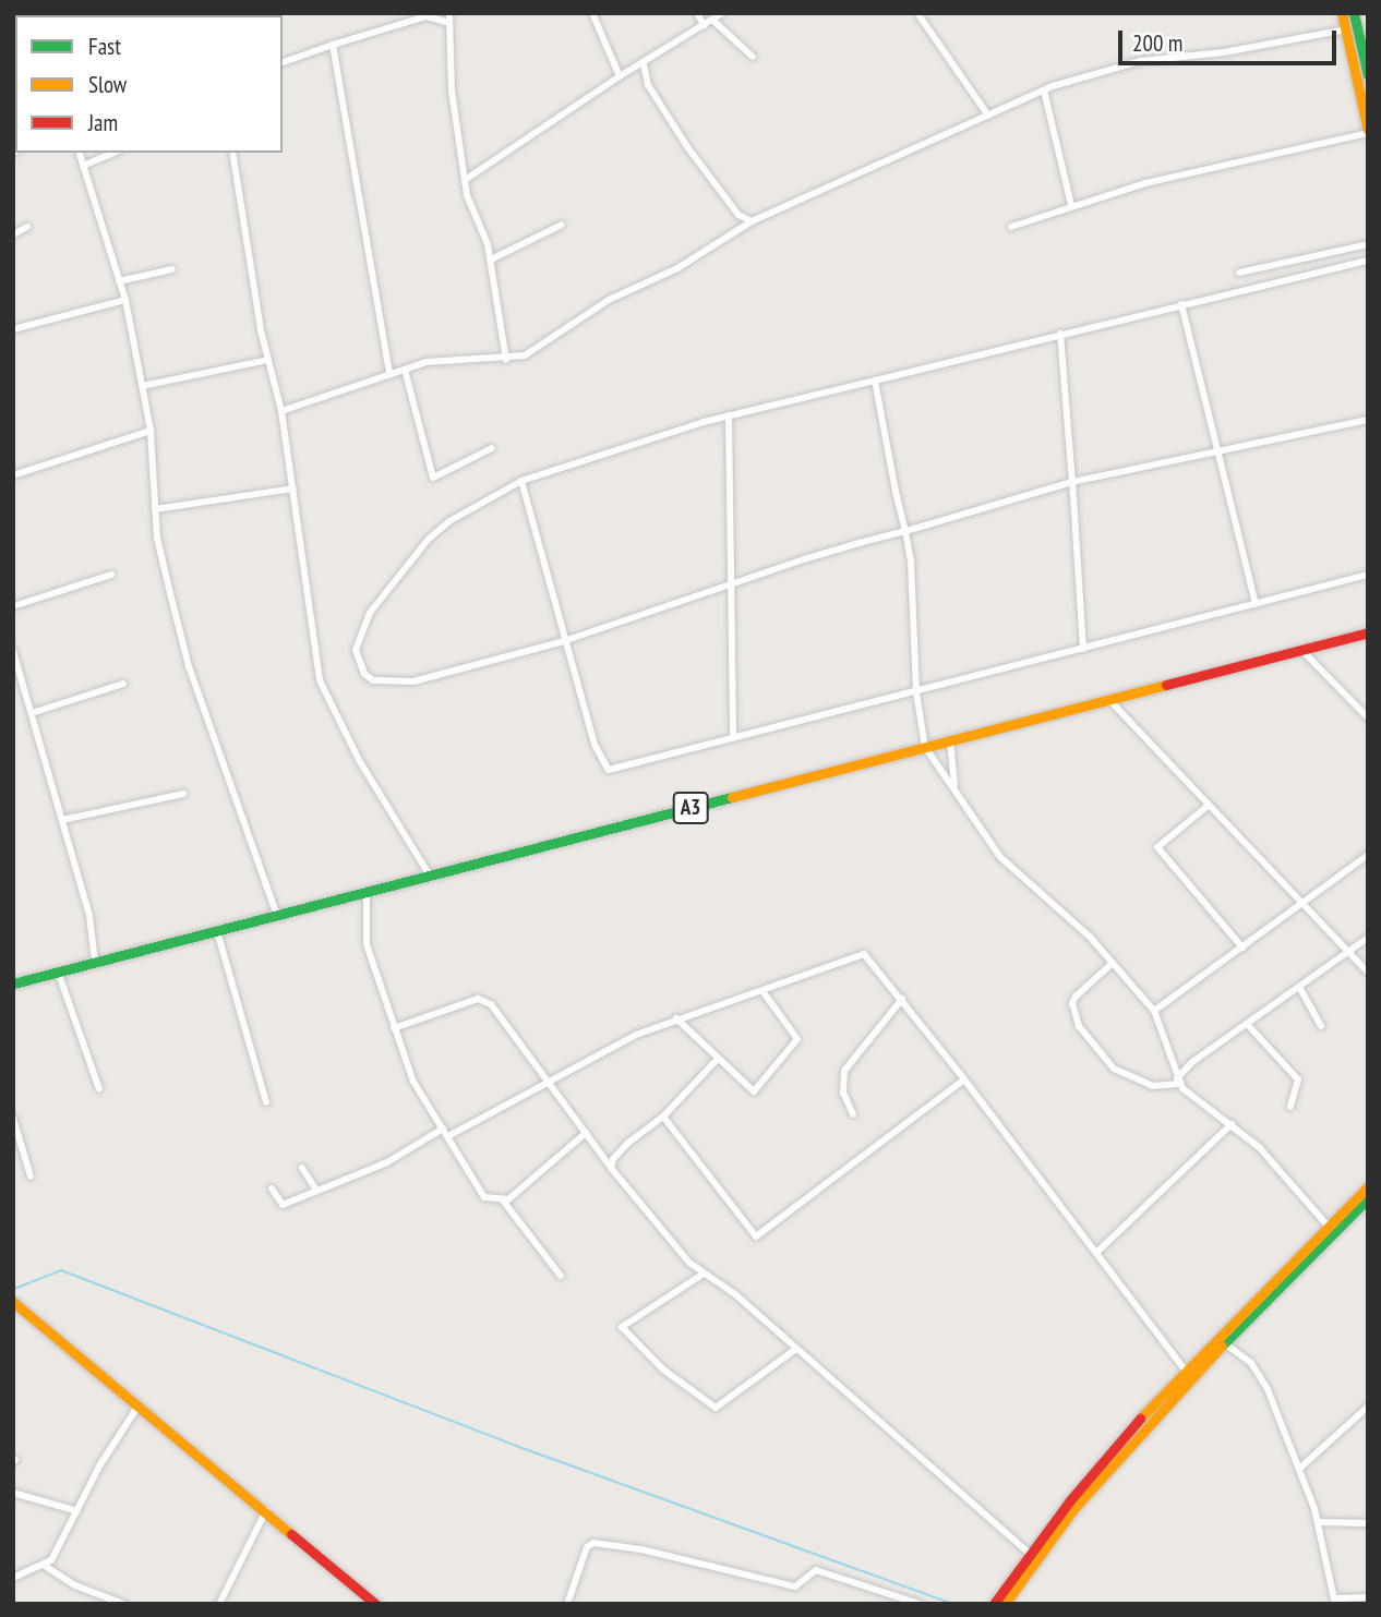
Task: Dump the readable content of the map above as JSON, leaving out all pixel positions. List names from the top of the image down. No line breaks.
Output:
{"streets":{"main road":["A3"]},"legend":["Fast","Slow","Jam"],"scale_bar":"200 m"}
